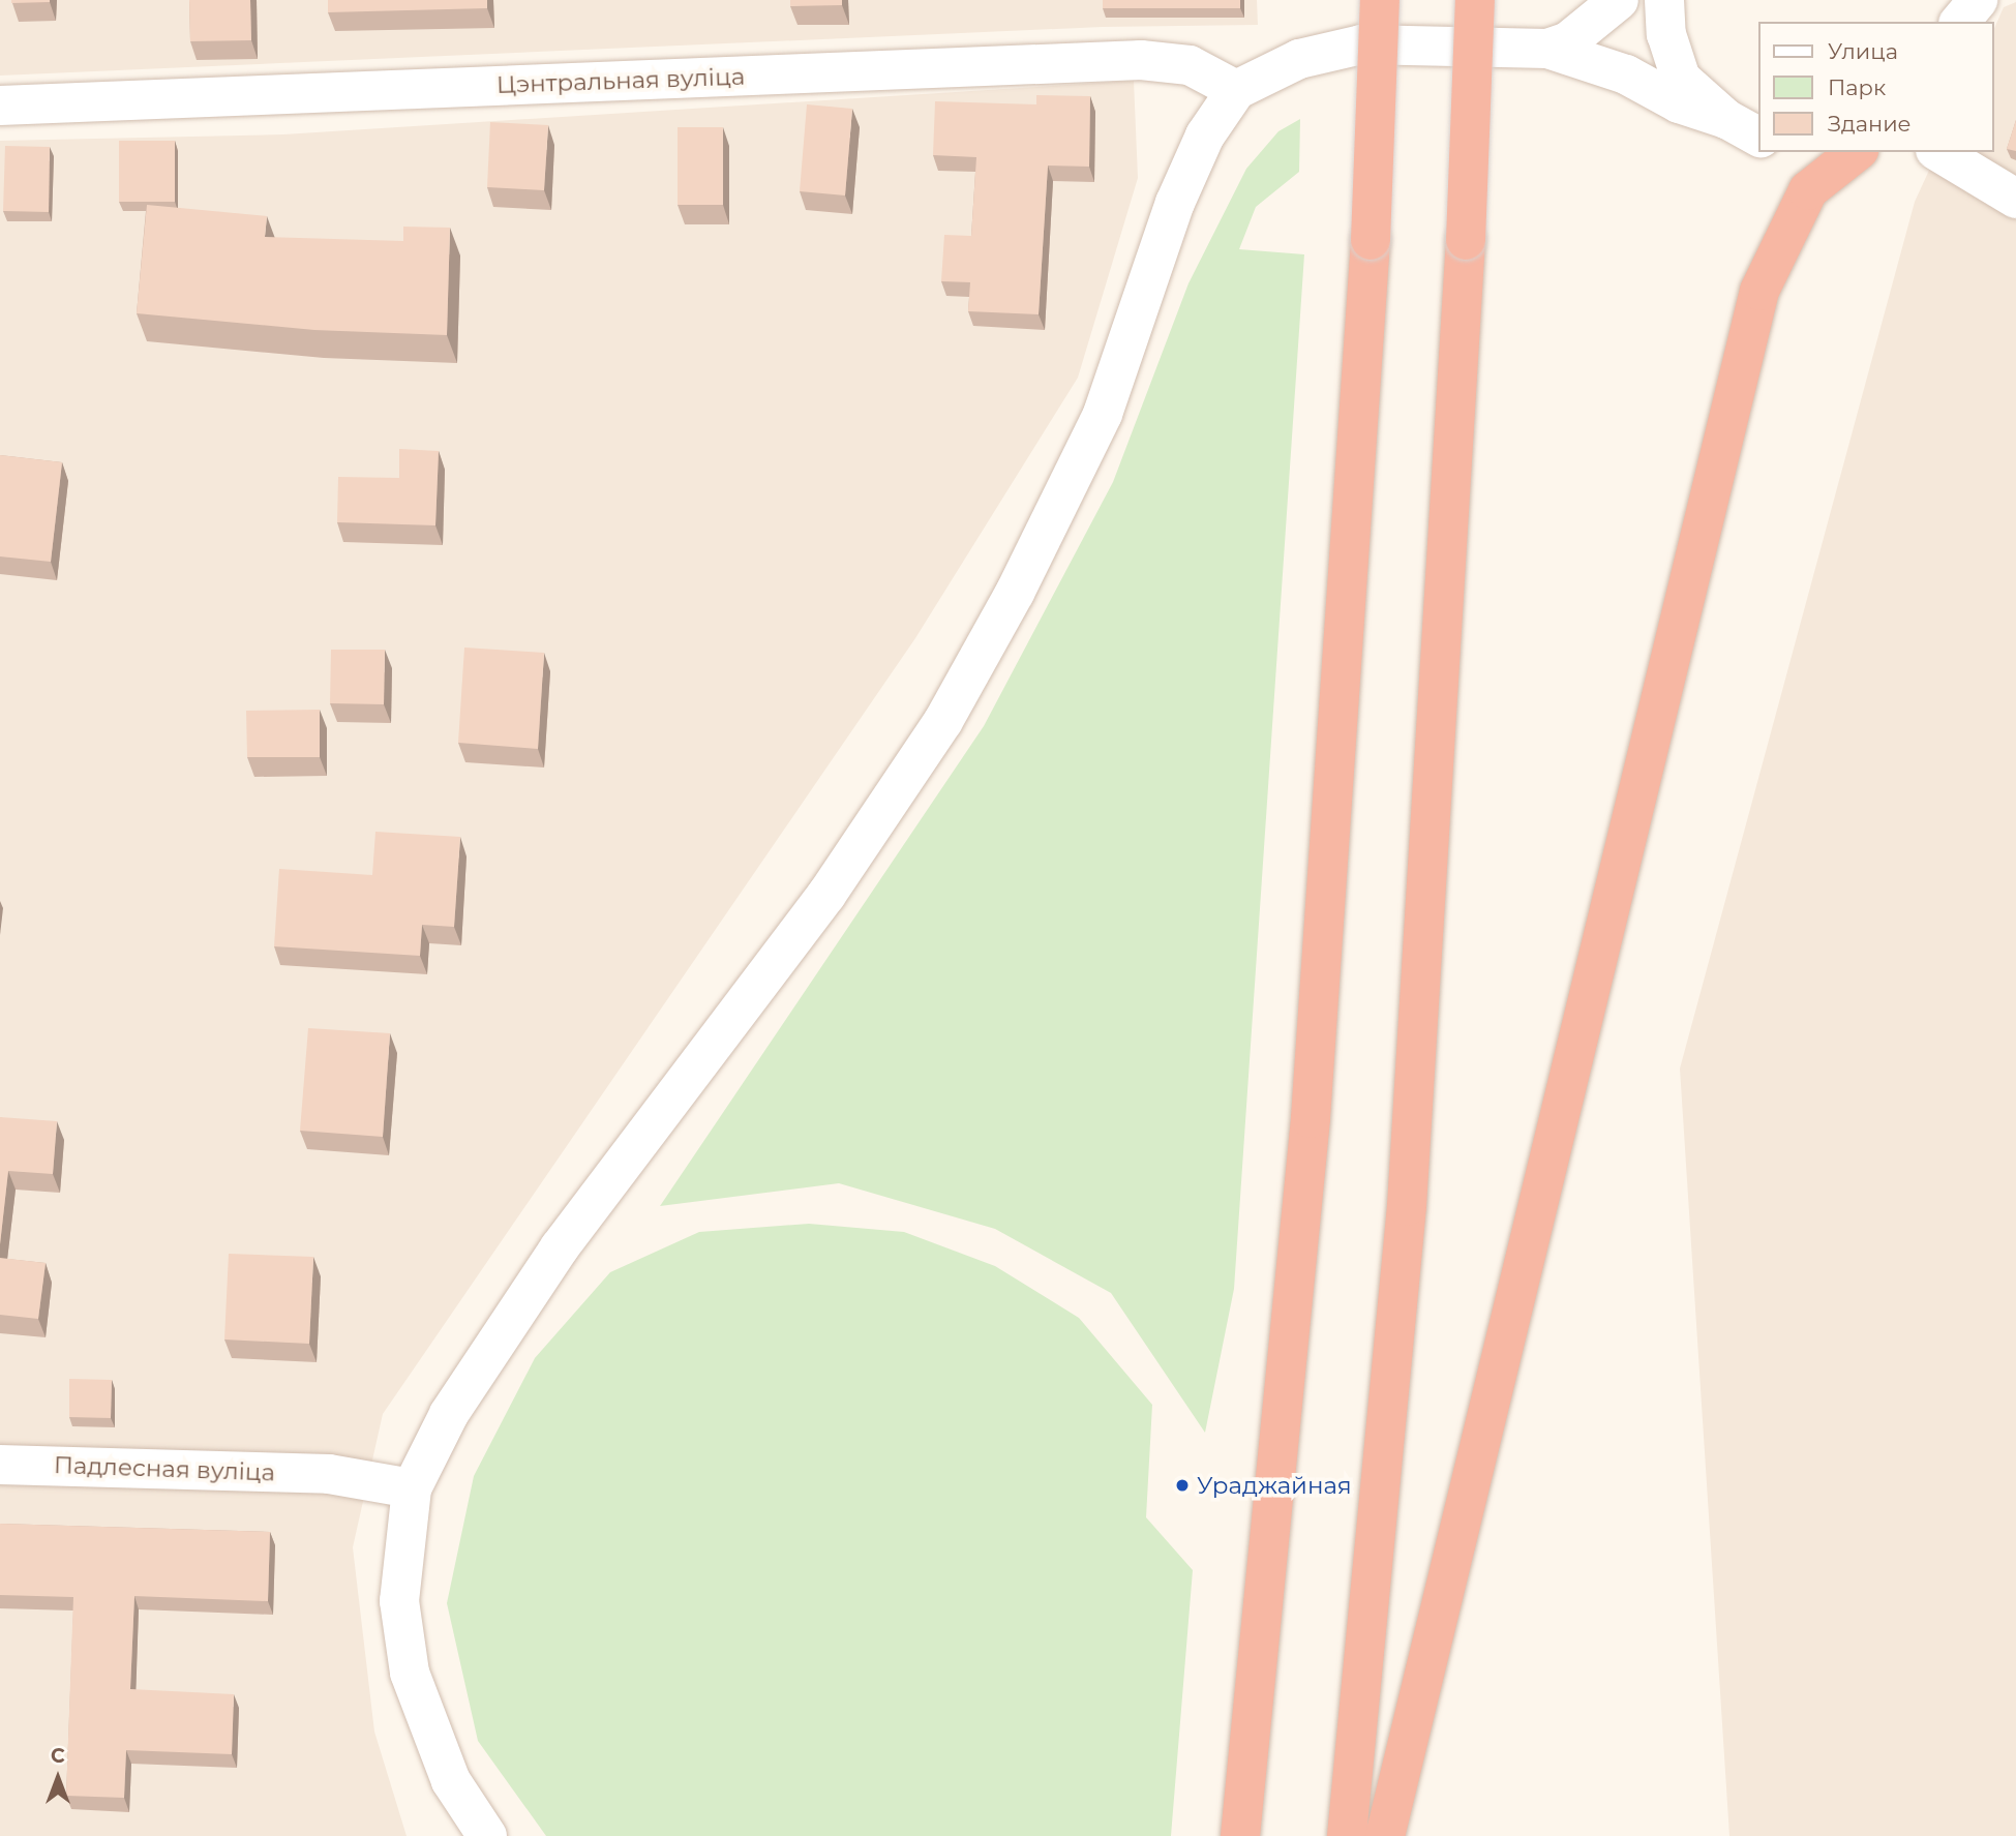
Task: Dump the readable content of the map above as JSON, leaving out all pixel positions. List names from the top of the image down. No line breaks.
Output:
{"streets":{"street":["Цэнтральная вуліца","Падлесная вуліца"]},"places":["Ураджайная"],"legend":["Улица","Парк","Здание"],"north":"top"}
